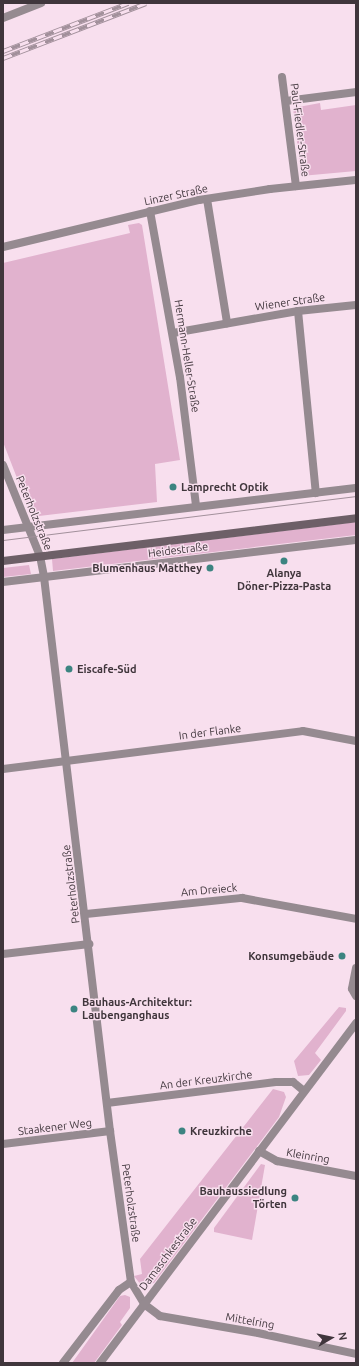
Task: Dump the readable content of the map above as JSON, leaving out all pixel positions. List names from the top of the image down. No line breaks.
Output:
{"streets":{"street":["Paul-Fiedler-Straße","Linzer Straße","Wiener Straße","Hermann-Heller-Straße","Peterholzstraße","Heidestraße","In der Flanke","Am Dreieck","An der Kreuzkirche","Staakener Weg","Kleinring","Damaschkestraße","Mittelring"]},"crossings":[["Paul-Fiedler-Straße","Linzer Straße"],["Linzer Straße","Hermann-Heller-Straße"],["Wiener Straße","Hermann-Heller-Straße"],["Peterholzstraße","Heidestraße"],["Peterholzstraße","In der Flanke"],["Peterholzstraße","Am Dreieck"],["Peterholzstraße","An der Kreuzkirche"],["Peterholzstraße","Staakener Weg"],["Peterholzstraße","Damaschkestraße"],["Peterholzstraße","Mittelring"],["An der Kreuzkirche","Damaschkestraße"],["Kleinring","Damaschkestraße"],["Damaschkestraße","Mittelring"]],"places":["Lamprecht Optik","Alanya Döner-Pizza-Pasta","Blumenhaus Matthey","Eiscafe-Süd","Konsumgebäude","Bauhaus-Architektur: Laubenganghaus","Kreuzkirche","Bauhaussiedlung Törten"],"north":"right"}
